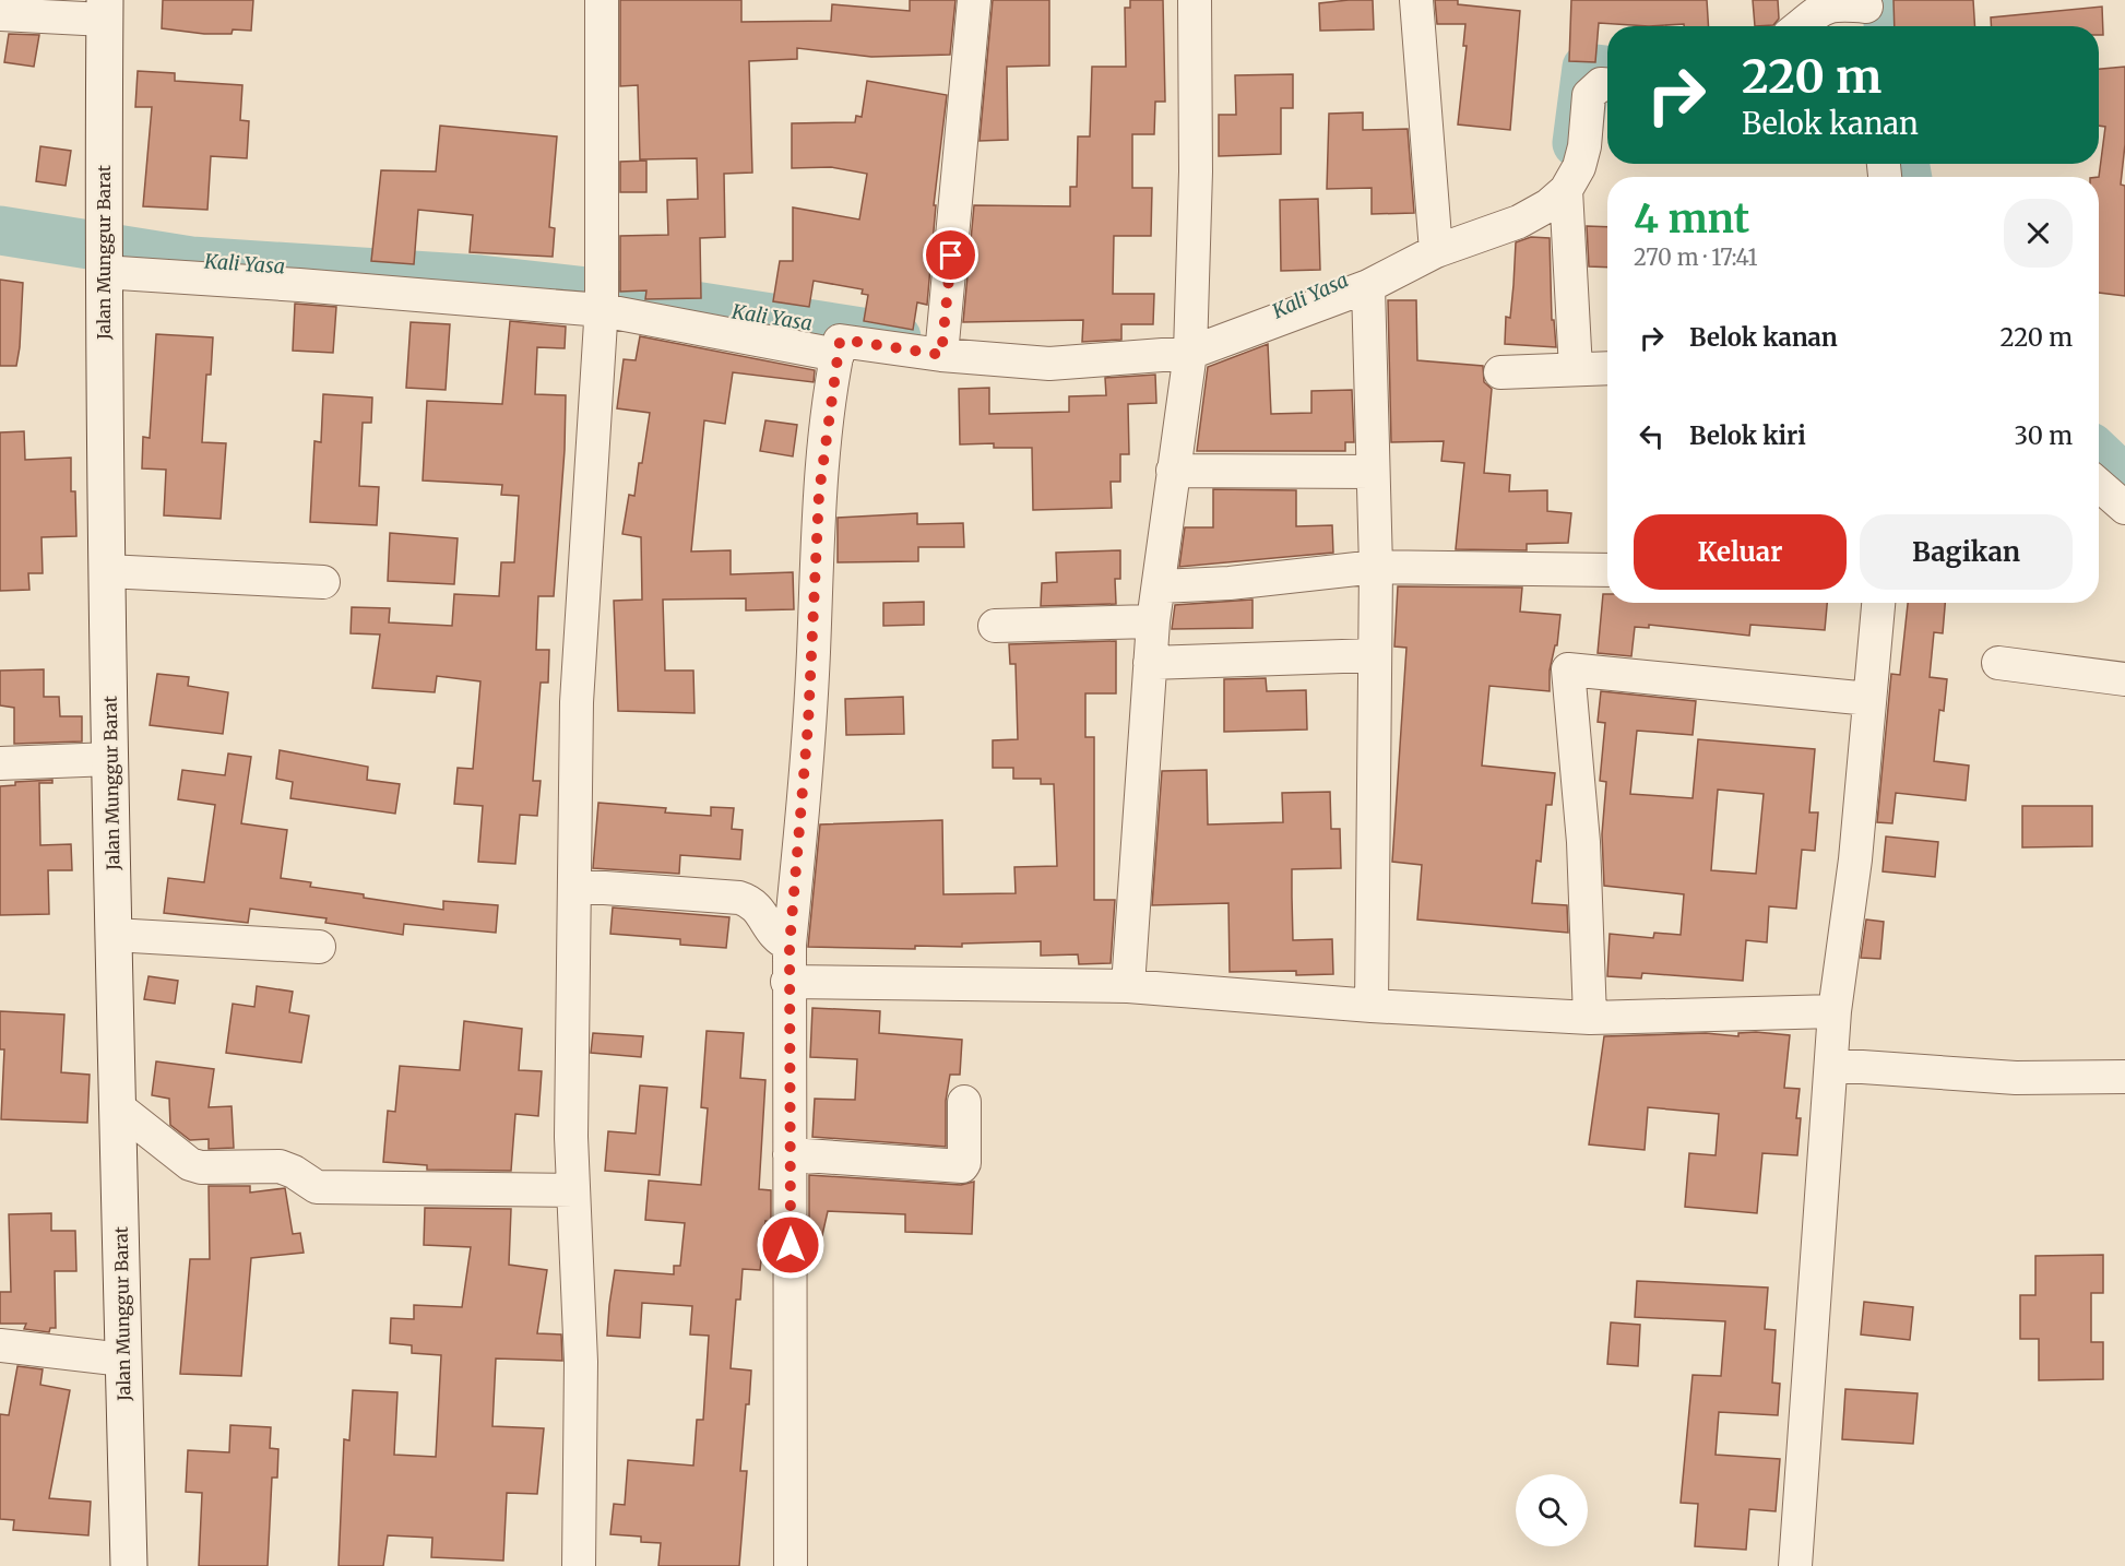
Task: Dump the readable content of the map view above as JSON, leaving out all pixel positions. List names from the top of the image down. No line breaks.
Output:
{"streets":{"street":["Jalan Munggur Barat"]},"water":["Kali Yasa"],"page":{"turn":["220 m","Belok kanan"],"heading":["4 mnt","270 m · 17:41"],"list":[{"name":"Belok kanan","value":"220 m"},{"name":"Belok kiri","value":"30 m"}],"buttons":["Keluar","Bagikan"]}}
